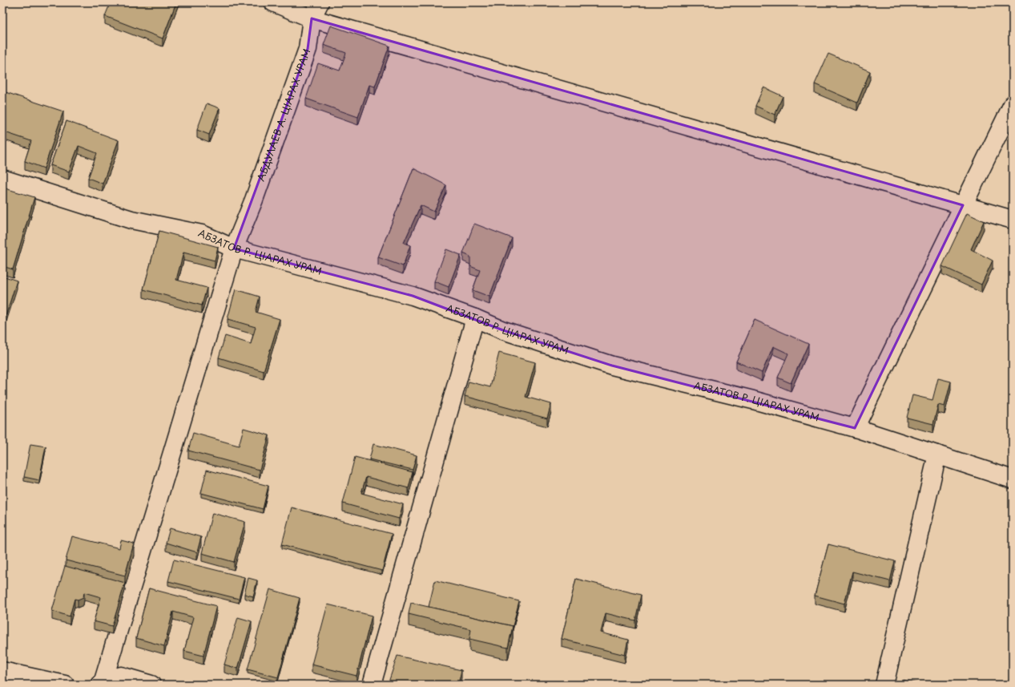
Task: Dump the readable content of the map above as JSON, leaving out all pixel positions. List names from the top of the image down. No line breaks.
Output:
{"streets":{"street":["АБДУЛАЕВ А. ЦIАРАХ УРАМ","АБЗАТОВ Р. ЦIАРАХ УРАМ"]},"crossings":[["АБДУЛАЕВ А. ЦIАРАХ УРАМ","АБЗАТОВ Р. ЦIАРАХ УРАМ"]]}
